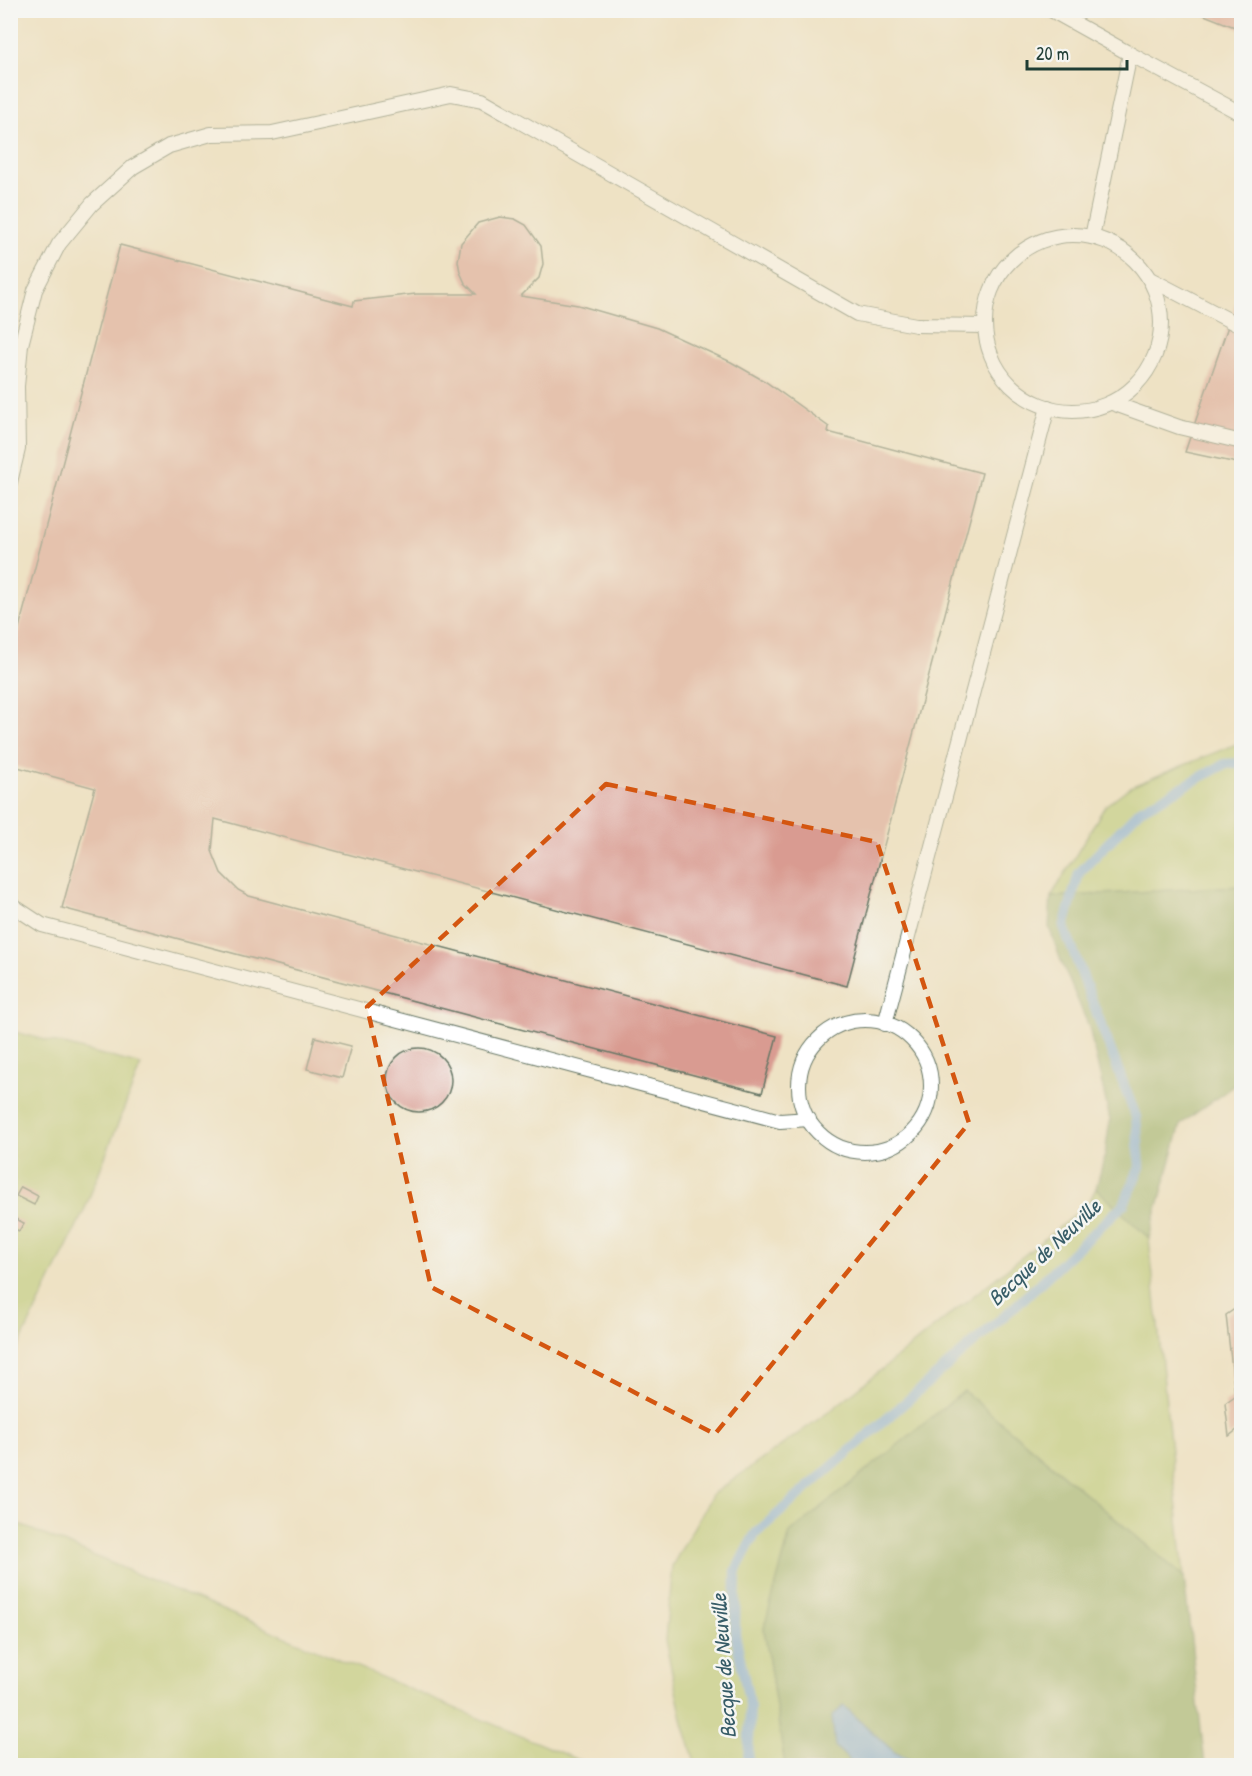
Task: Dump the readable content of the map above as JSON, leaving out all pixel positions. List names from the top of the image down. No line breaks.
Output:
{"water":["Becque de Neuville"],"scale_bar":"20 m"}
